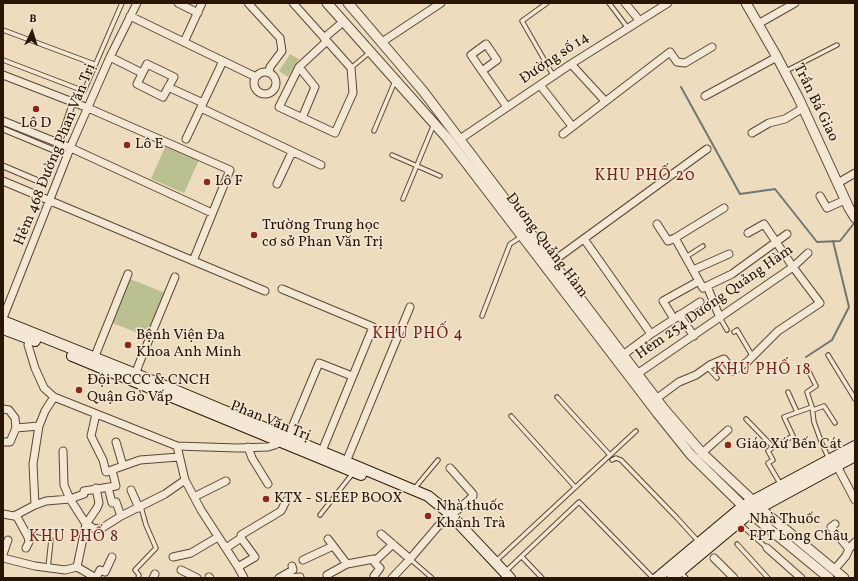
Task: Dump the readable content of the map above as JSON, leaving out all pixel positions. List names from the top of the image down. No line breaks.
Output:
{"streets":{"main road":["Phan Văn Trị"],"street":["Đường số 14","Trần Bá Giao","Hẻm 468 Đường Phan Văn Trị","Dương Quảng Hàm","Hẻm 254 Dương Quảng Hàm"]},"crossings":[["Đường số 14","Dương Quảng Hàm"],["Hẻm 468 Đường Phan Văn Trị","Phan Văn Trị"],["Dương Quảng Hàm","Hẻm 254 Dương Quảng Hàm"]],"districts":["KHU PHỐ 20","KHU PHỐ 4","KHU PHỐ 18","KHU PHỐ 8"],"places":["Lô D","Lô E","Lô F","Trường Trung học cơ sở Phan Văn Trị","Bệnh Viện Đa Khoa Anh Minh","Đội PCCC & CNCH Quận Gò Vấp","Giáo Xứ Bến Cát","KTX - SLEEP BOOX","Nhà thuốc Khánh Trà","Nhà Thuốc FPT Long Châu"],"north":"top"}
